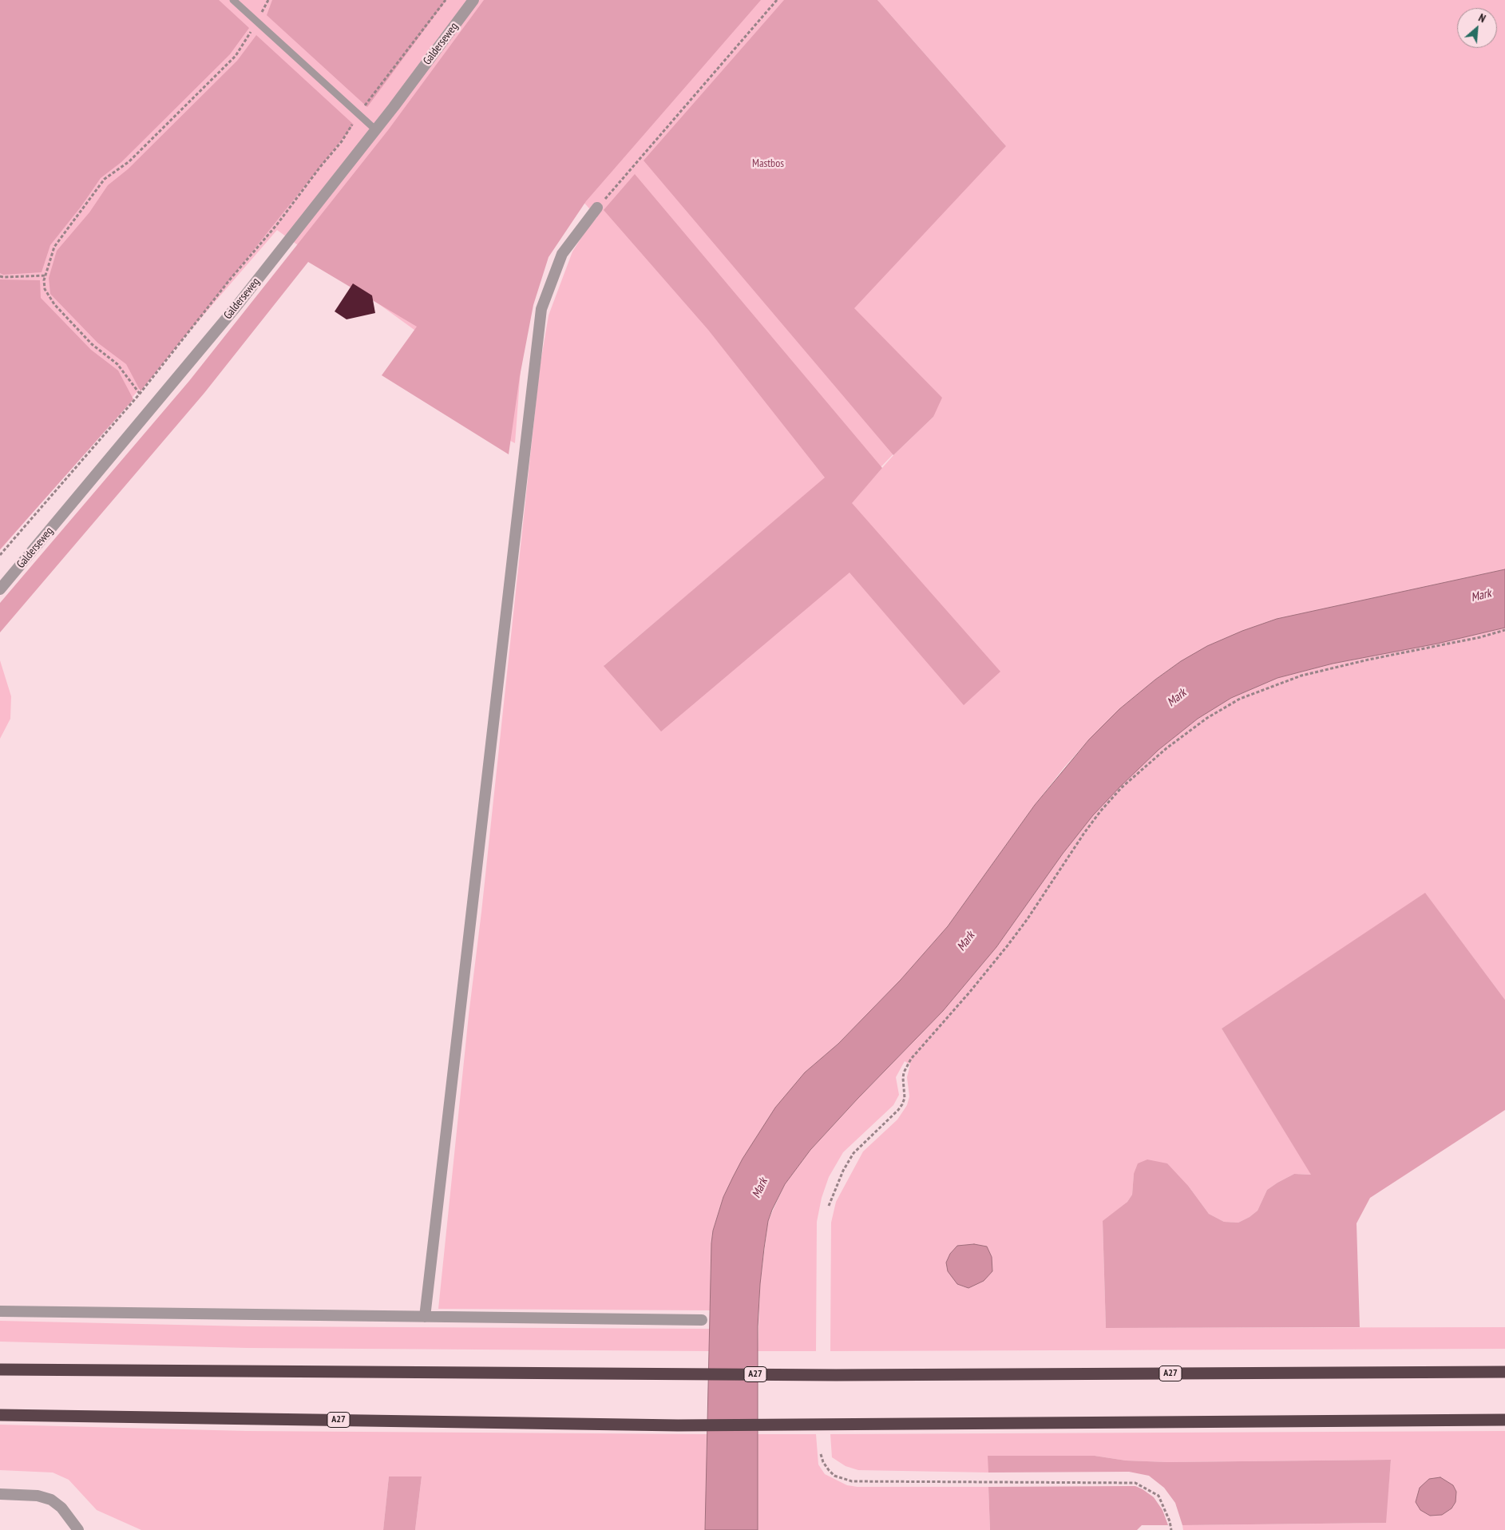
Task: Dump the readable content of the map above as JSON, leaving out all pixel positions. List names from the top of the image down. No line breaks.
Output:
{"streets":{"highway":["A27"],"street":["Galderseweg"]},"water":["Mark"],"parks":["Mastbos"],"north":"top right"}
